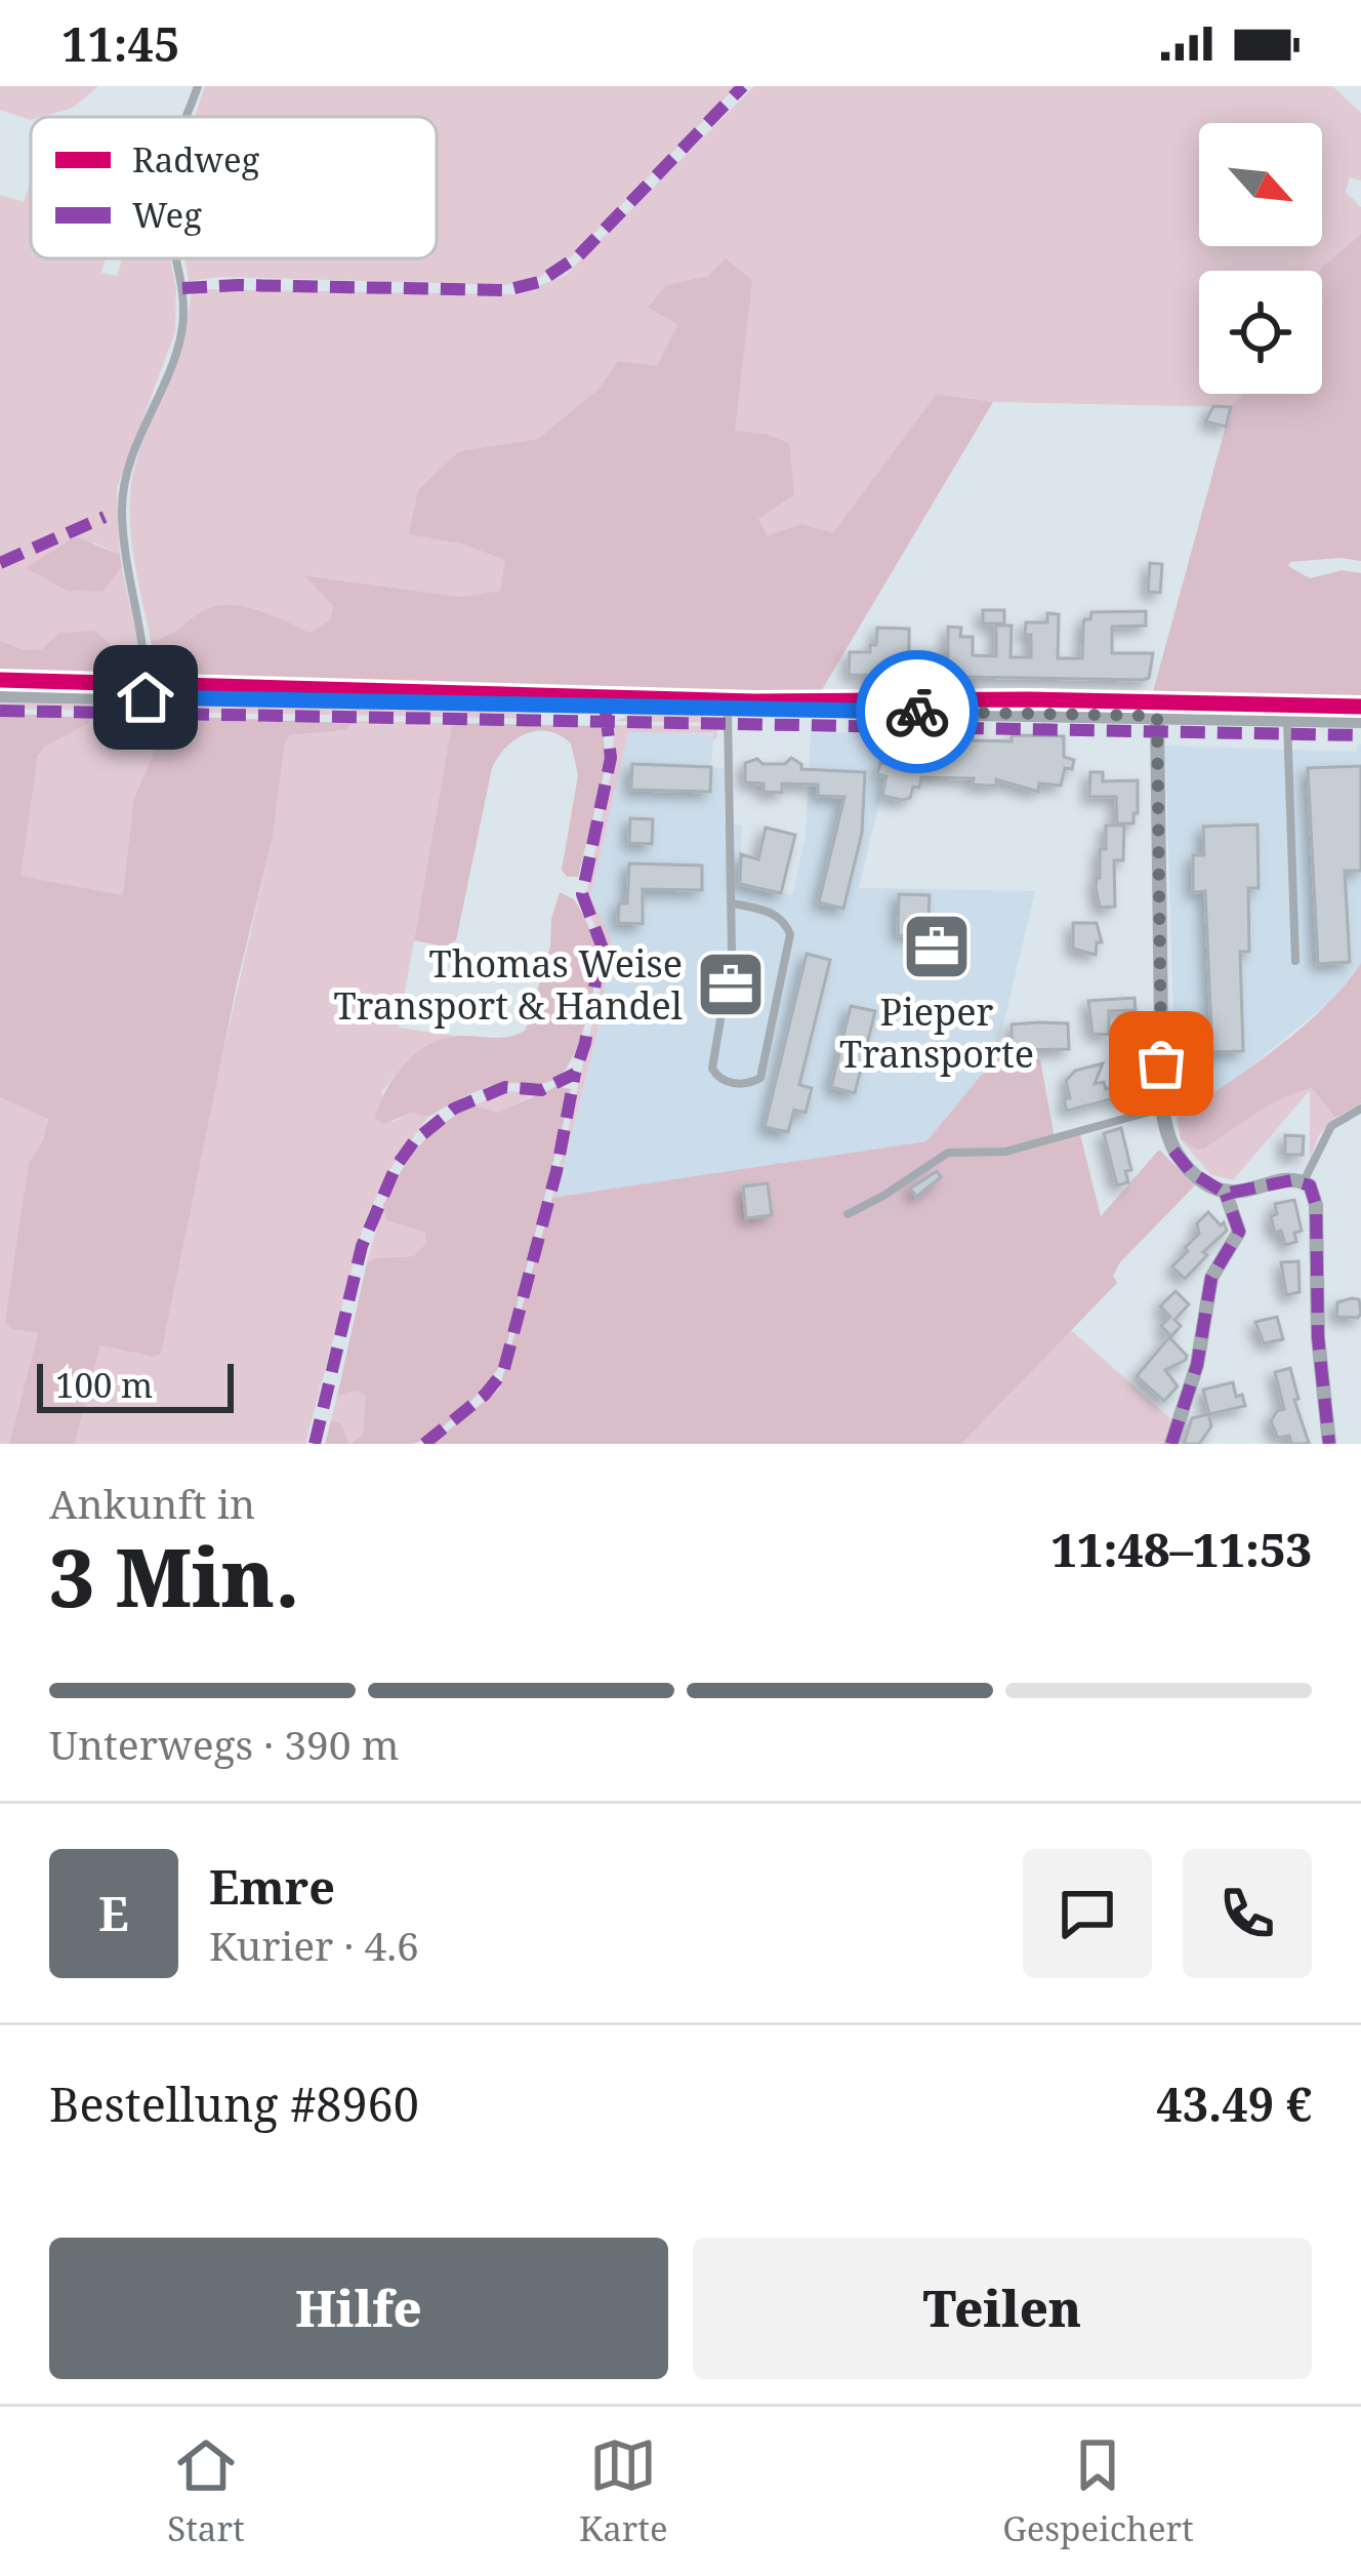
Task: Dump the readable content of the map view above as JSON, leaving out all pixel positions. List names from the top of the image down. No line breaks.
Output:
{"places":{"office":["Pieper Transporte","Thomas Weise Transport & Handel"]},"legend":["Radweg","Weg"],"scale_bar":"100 m","north":"bottom right","page":{"status":"11:45","scale":"100 m","heading":["3 Min.","Ankunft in","11:48–11:53"],"panel":["Emre","Kurier · 4.6","Bestellung #8960","43.49 €"],"bar":"Unterwegs · 390 m","round":"E","buttons":["Hilfe","Teilen"],"tabs":["Start","Karte","Gespeichert"]}}
